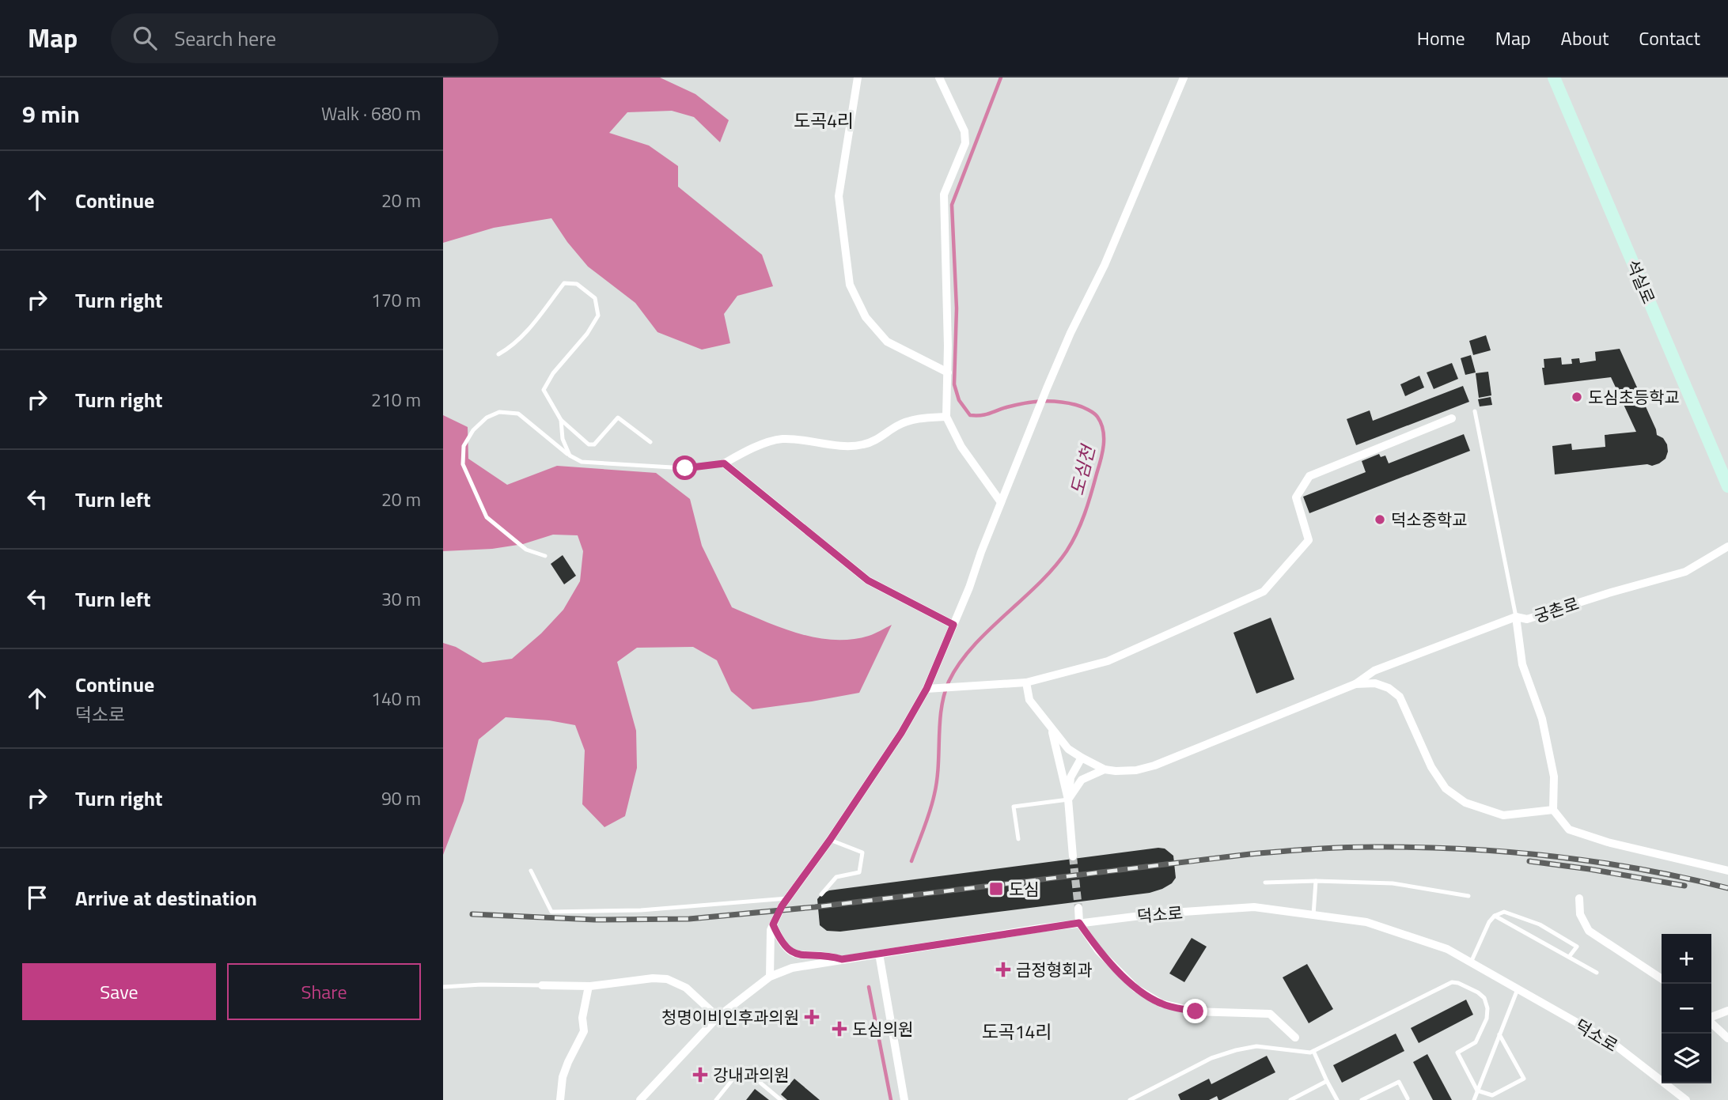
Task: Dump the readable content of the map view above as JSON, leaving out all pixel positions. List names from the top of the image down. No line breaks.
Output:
{"streets":{"street":["석실로","궁촌로","덕소로"]},"districts":["도곡4리","도곡14리"],"water":["도심천"],"places":{"other":["도심초등학교","덕소중학교"],"transit":["도심"],"health":["금정형회과","청명이비인후과의원","도심의원","강내과의원"]},"page":{"header":"Map","search":"Search here","nav":["Home","Map","About","Contact"],"heading":["9 min","Walk · 680 m"],"list":[["Continue","20 m"],["Turn right","170 m"],["Turn right","210 m"],["Turn left","20 m"],["Turn left","30 m"],["Continue","덕소로","140 m"],["Turn right","90 m"],"Arrive at destination"],"map_buttons":["+","−"],"buttons":["Save","Share"]}}
